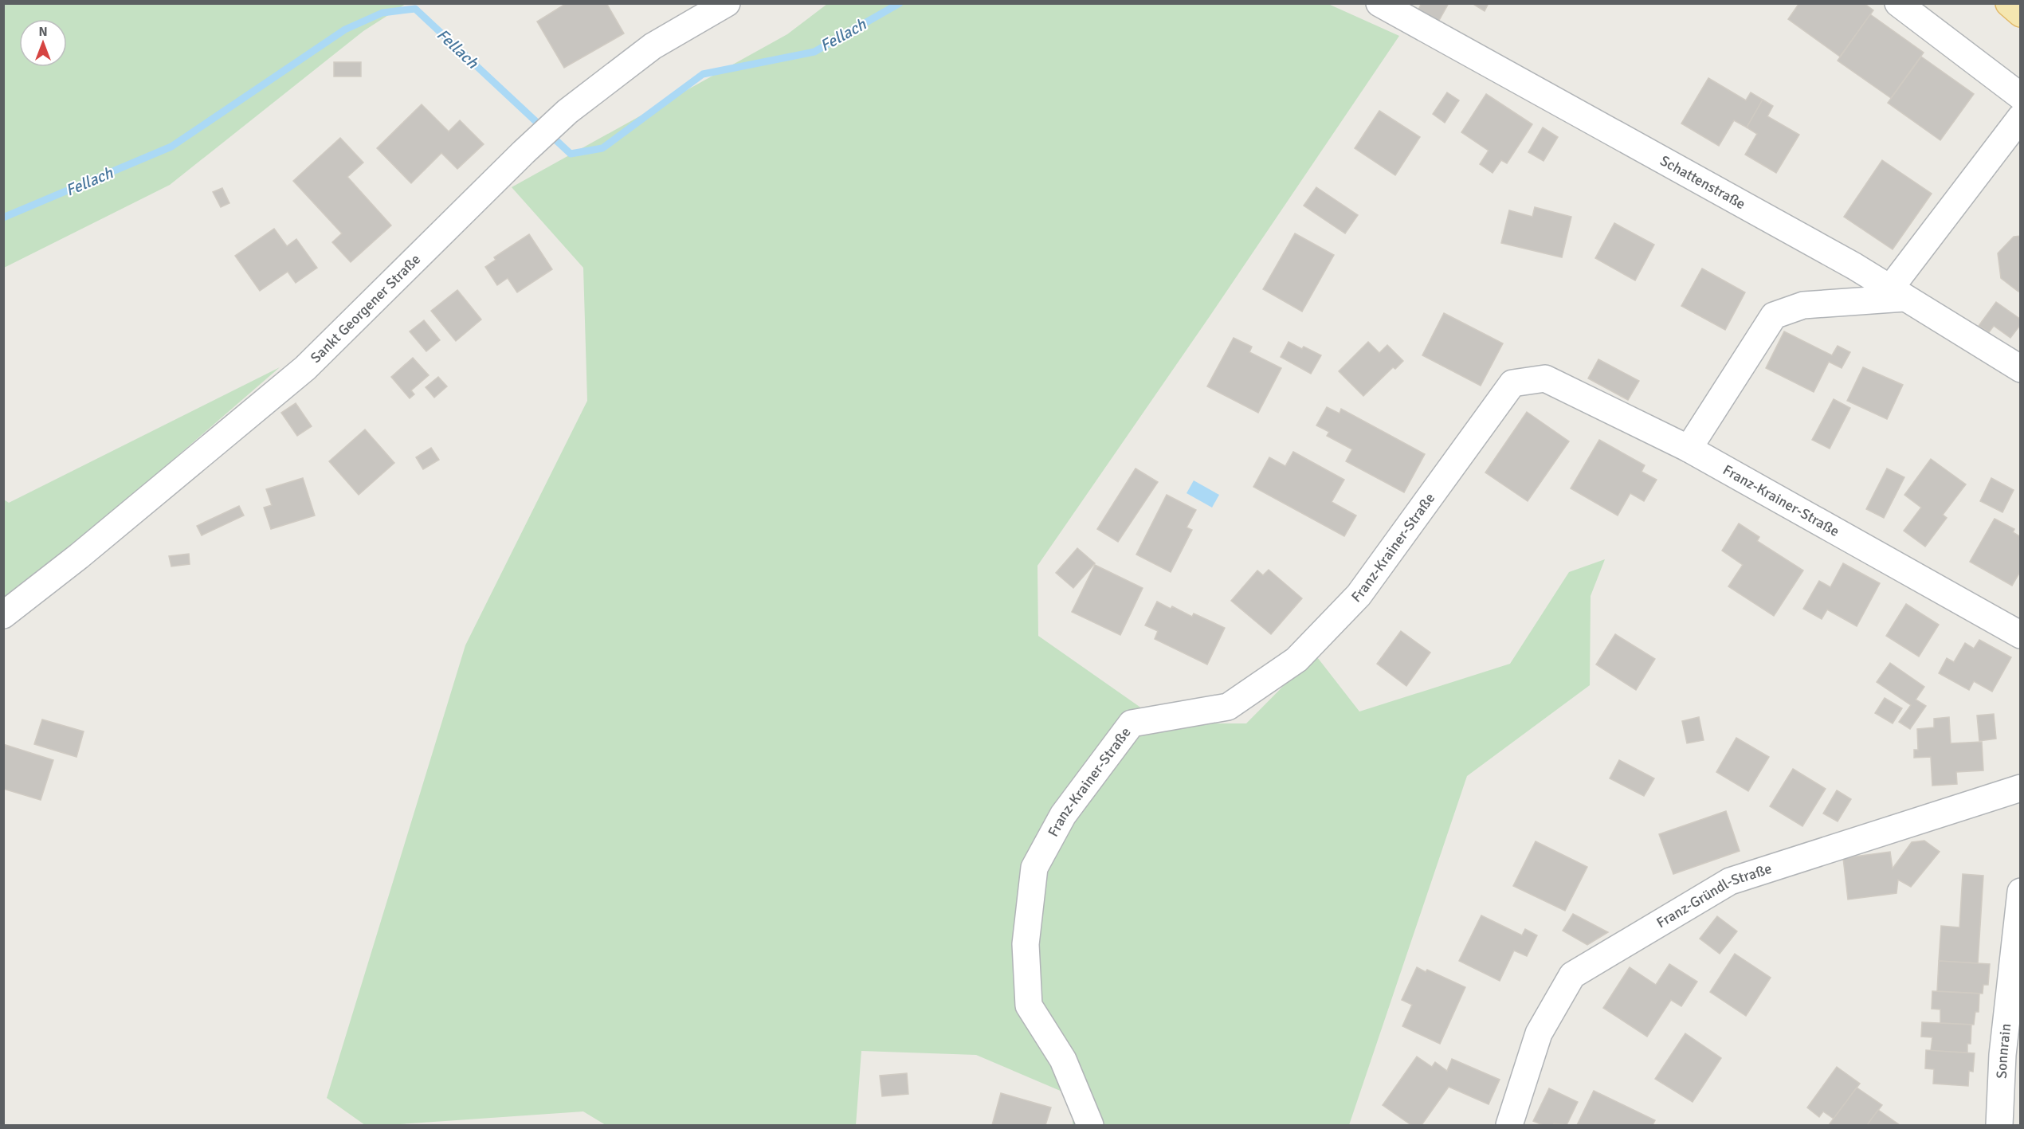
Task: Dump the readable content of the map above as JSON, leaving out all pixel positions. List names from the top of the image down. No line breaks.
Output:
{"streets":{"street":["Schattenstraße","Sankt Georgener Straße","Franz-Krainer-Straße","Franz-Gründl-Straße","Sonnrain"]},"water":["Fellach"],"north":"top"}
